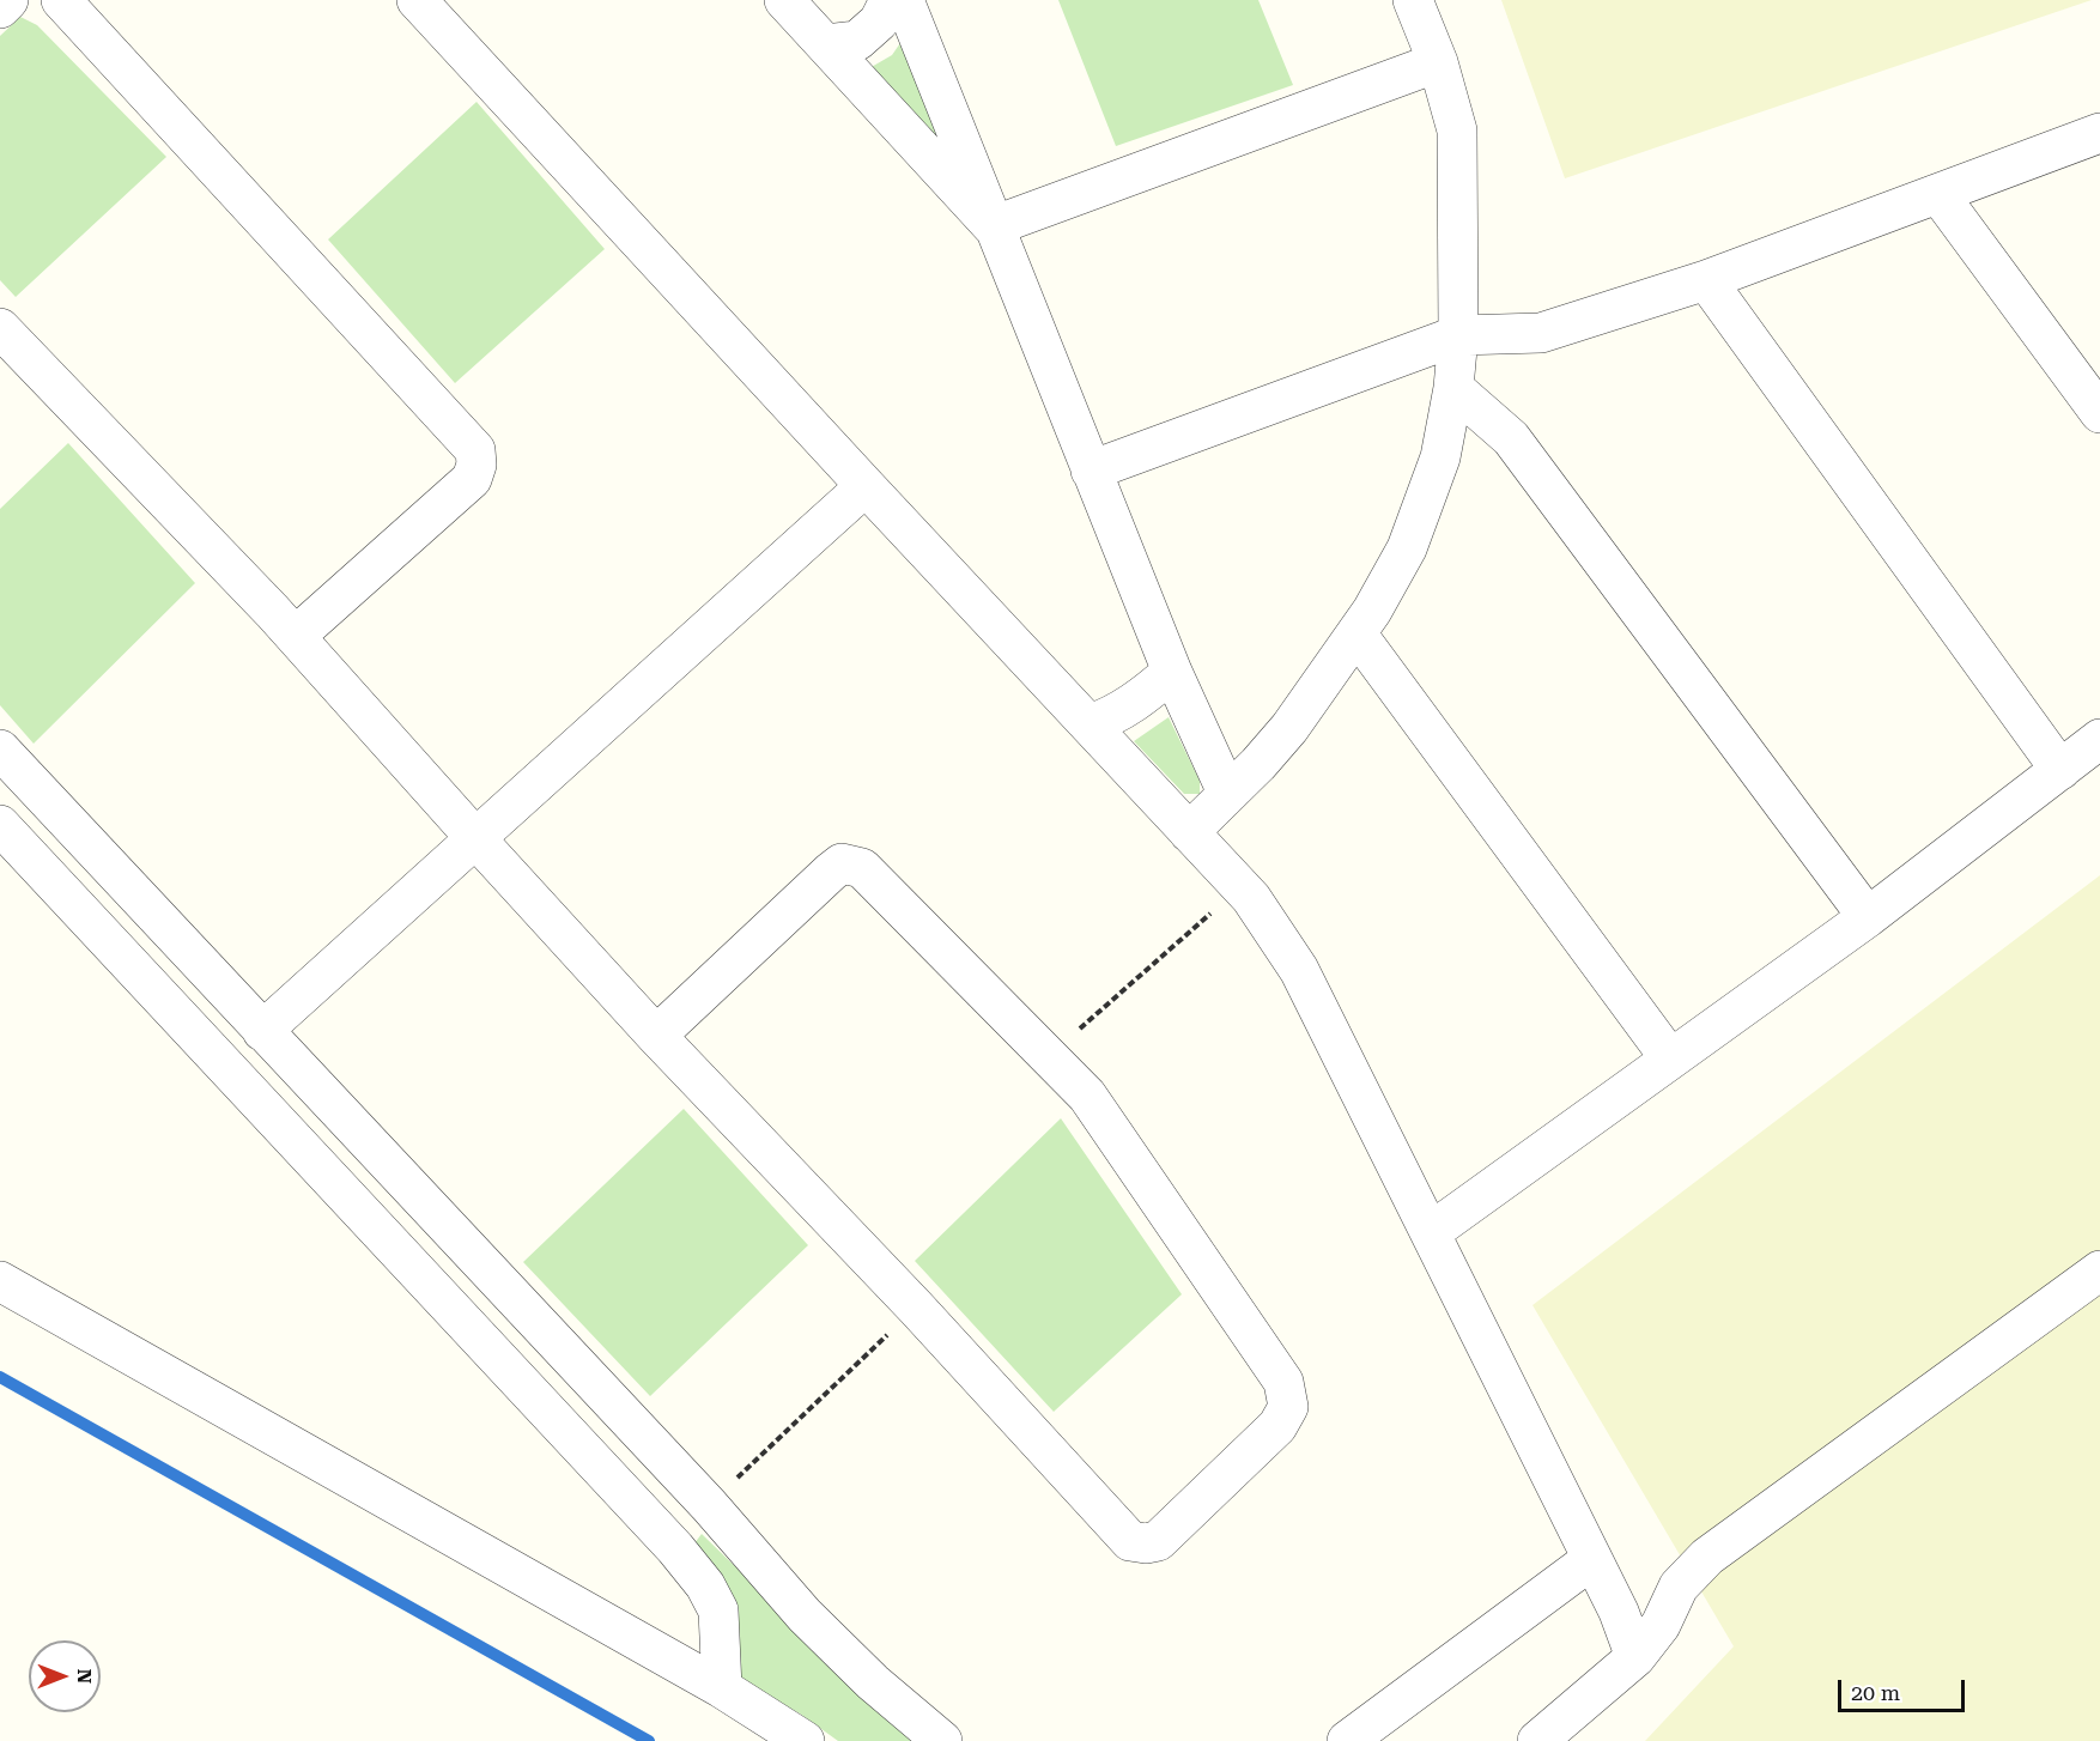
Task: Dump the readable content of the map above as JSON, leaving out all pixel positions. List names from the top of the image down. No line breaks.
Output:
{"scale_bar":"20 m","north":"right"}
